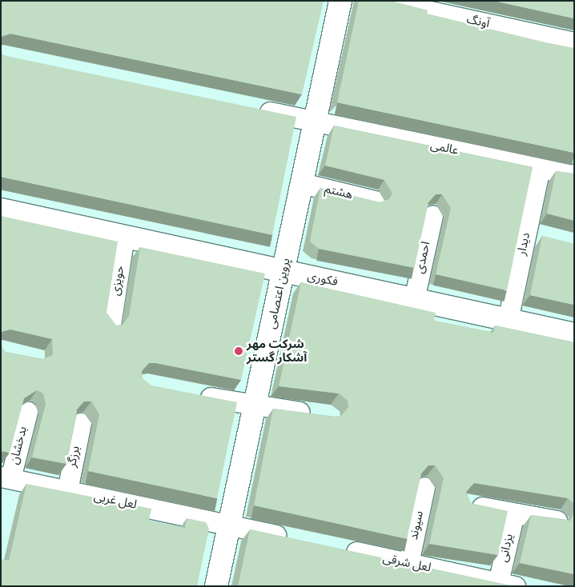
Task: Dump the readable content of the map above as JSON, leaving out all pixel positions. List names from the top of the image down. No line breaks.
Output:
{"streets":{"street":["آونگ","عالمی","هشتم","دیدار","احمدی","فکوری","حویزی","پروین اعتصامی","بدخشان","برزگر","لعل غربی","سیوند","یزدانی","لعل شرقی"]},"crossings":[["عالمی","دیدار"],["عالمی","پروین اعتصامی"],["هشتم","پروین اعتصامی"],["دیدار","فکوری"],["احمدی","فکوری"],["فکوری","حویزی"],["فکوری","پروین اعتصامی"],["پروین اعتصامی","لعل غربی"],["بدخشان","لعل غربی"],["برزگر","لعل غربی"],["سیوند","لعل شرقی"],["یزدانی","لعل شرقی"]],"places":["شرکت مهر آشکار گستر"]}
